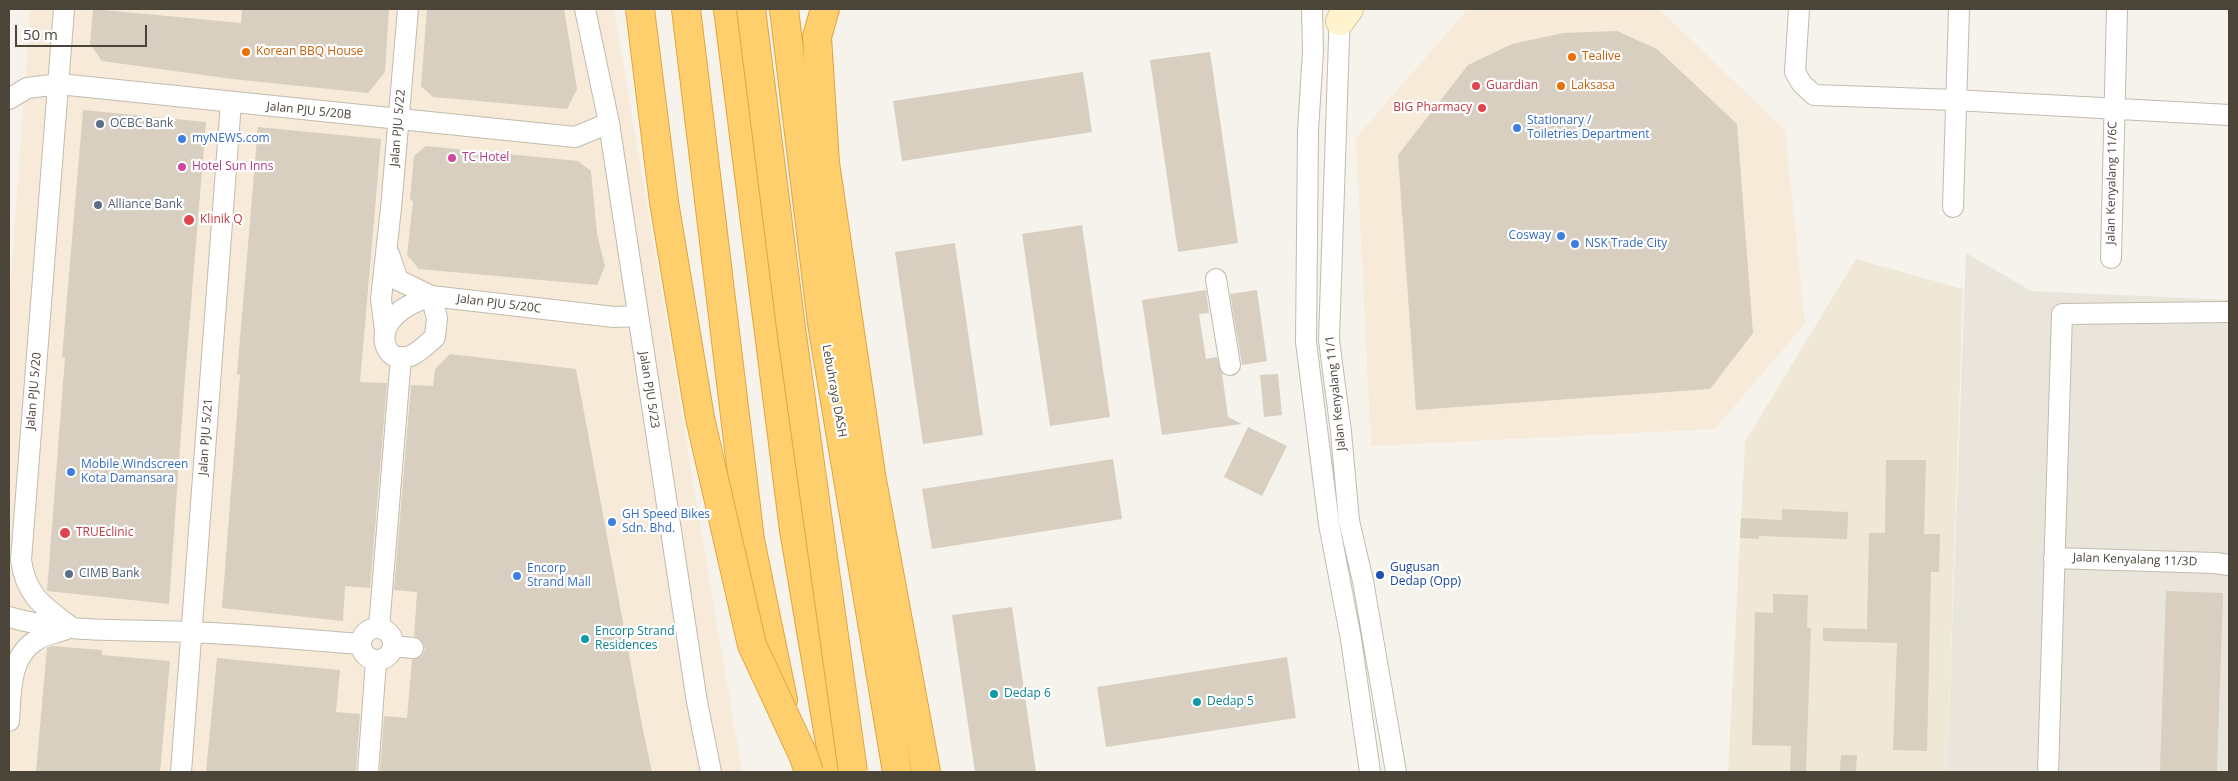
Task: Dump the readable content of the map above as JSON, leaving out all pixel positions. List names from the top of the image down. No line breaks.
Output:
{"streets":{"highway":["Lebuhraya DASH"],"street":["Jalan PJU 5/20B","Jalan PJU 5/22","Jalan Kenyalang 11/6C","Jalan PJU 5/20C","Jalan PJU 5/23","Jalan PJU 5/20","Jalan Kenyalang 11/1","Jalan PJU 5/21","Jalan Kenyalang 11/3D"]},"crossings":[["Jalan PJU 5/20B","Jalan PJU 5/22"],["Jalan PJU 5/20B","Jalan PJU 5/23"],["Jalan PJU 5/20B","Jalan PJU 5/20"],["Jalan PJU 5/20B","Jalan PJU 5/21"],["Jalan PJU 5/22","Jalan PJU 5/20C"],["Jalan PJU 5/20C","Jalan PJU 5/23"]],"places":["Korean BBQ House","Tealive","Guardian","Laksasa","BIG Pharmacy","OCBC Bank","Stationary / Toiletries Department","myNEWS.com","TC Hotel","Hotel Sun Inns","Alliance Bank","Klinik Q","Cosway","NSK Trade City","Mobile Windscreen Kota Damansara","GH Speed Bikes Sdn. Bhd.","TRUEclinic","CIMB Bank","Gugusan Dedap (Opp)","Encorp Strand Mall","Encorp Strand Residences","Dedap 6","Dedap 5"],"scale_bar":"50 m"}
